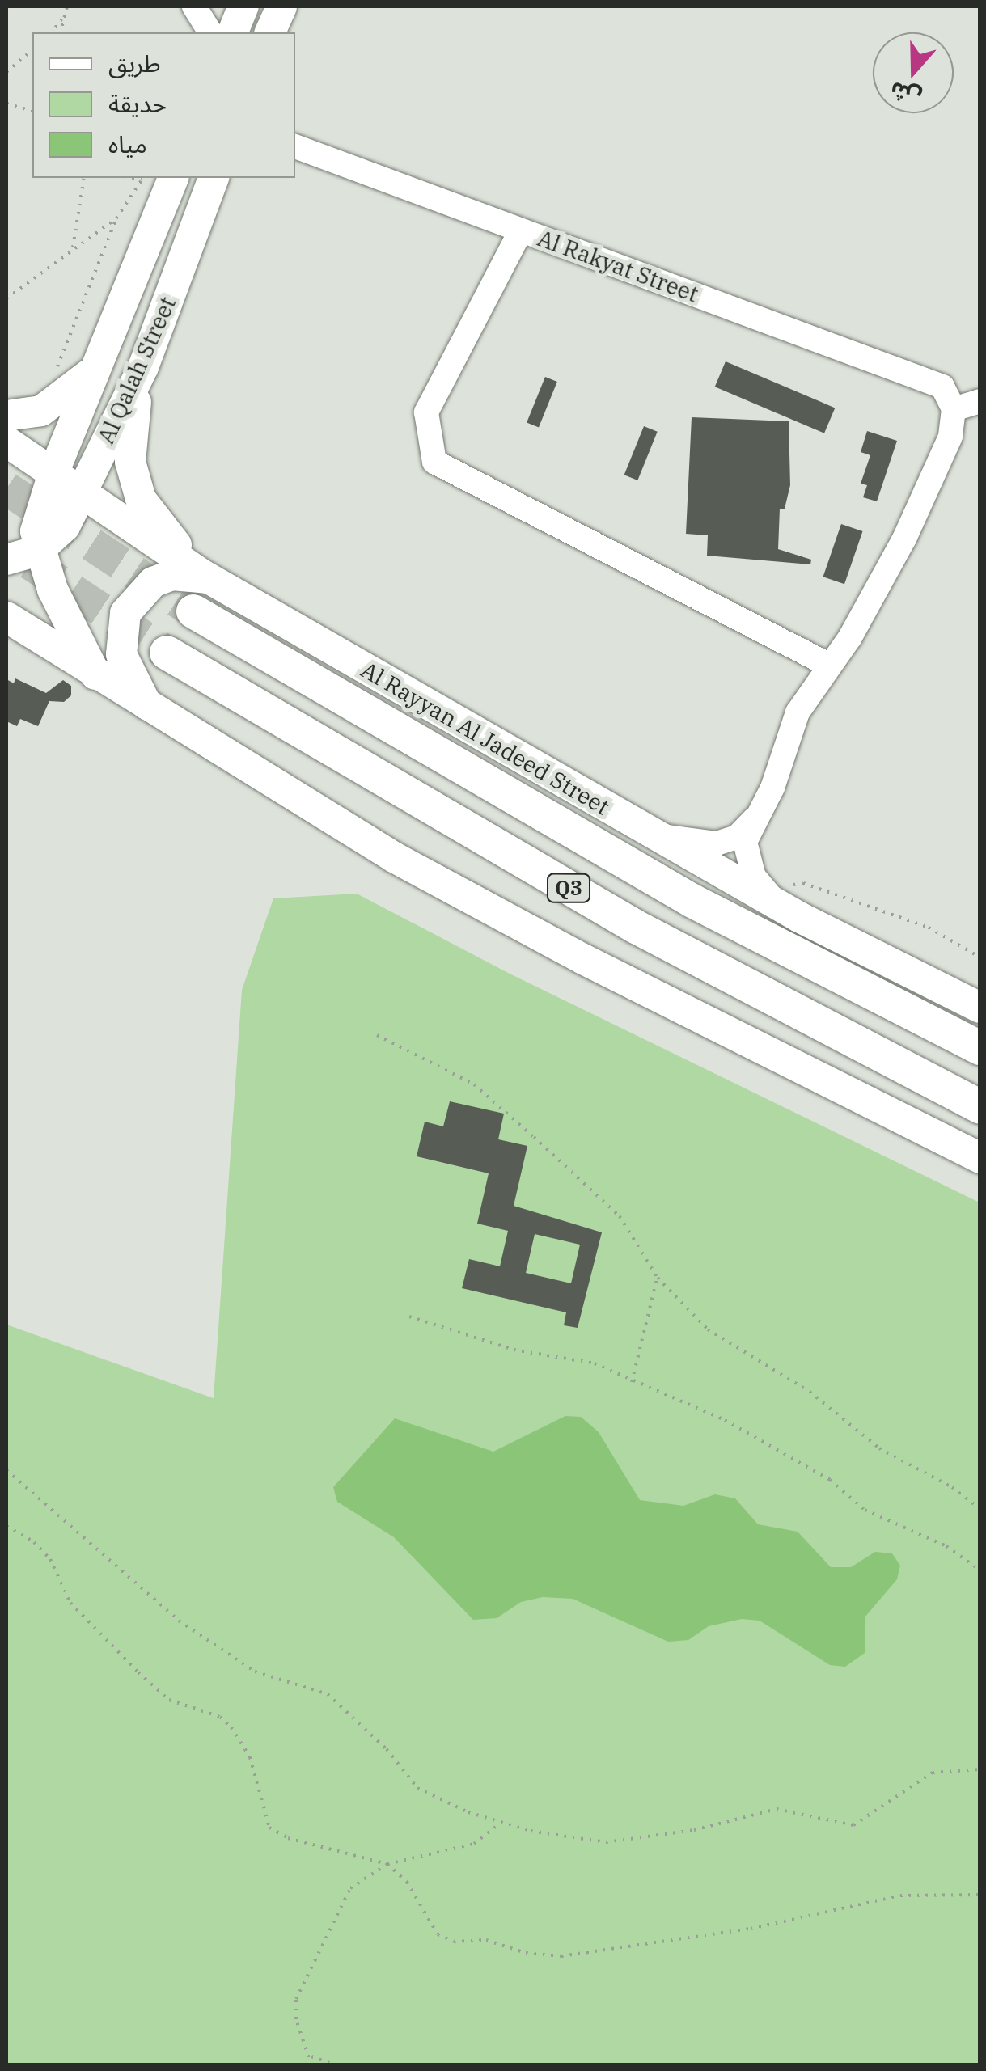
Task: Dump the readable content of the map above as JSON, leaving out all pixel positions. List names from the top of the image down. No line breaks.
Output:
{"streets":{"highway":["Al Rayyan Al Jadeed Street","Q3"],"main road":["Al Qalah Street"],"lane":["Al Rakyat Street"]},"crossings":[["Al Qalah Street","Al Rayyan Al Jadeed Street"]],"legend":["طريق","حديقة","مياه"],"north":"bottom"}
